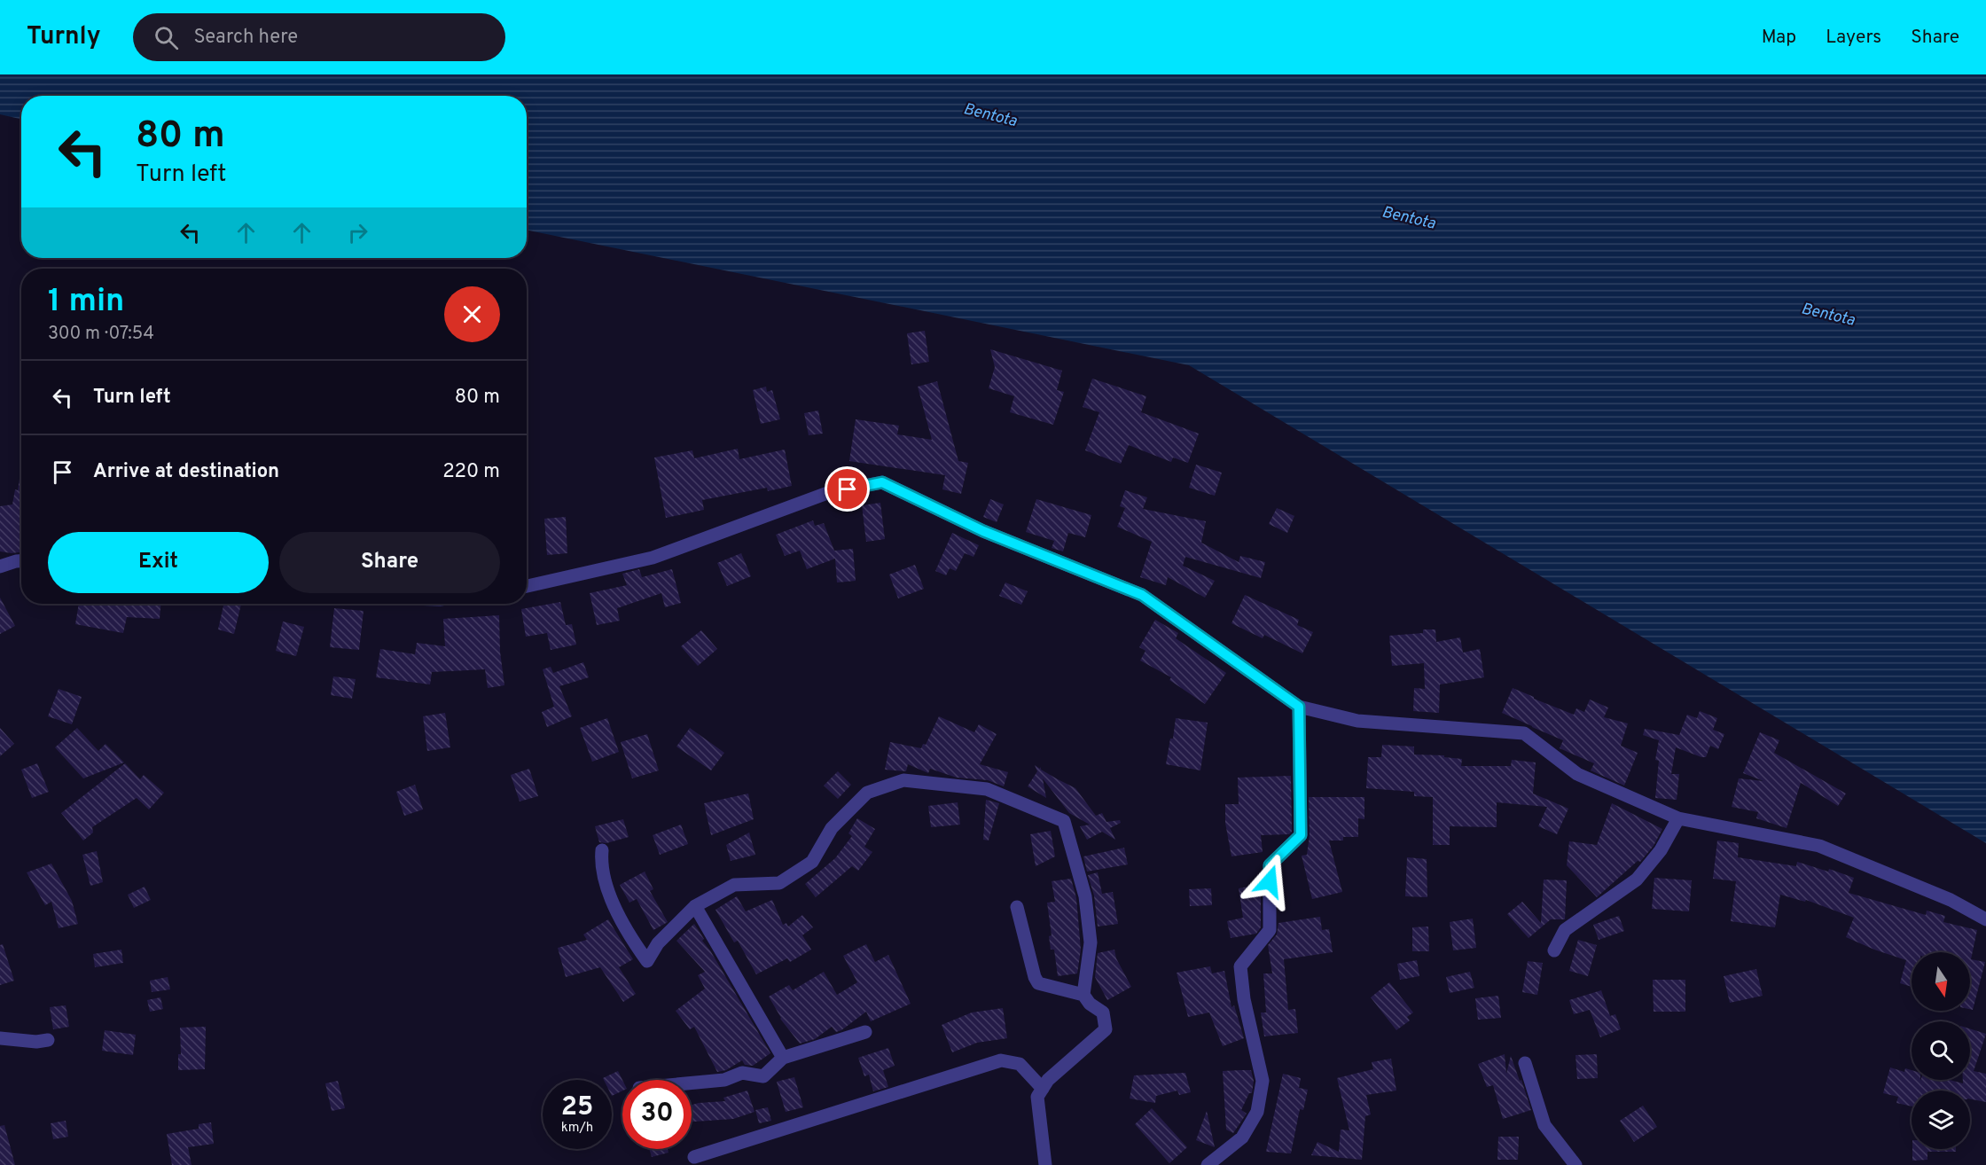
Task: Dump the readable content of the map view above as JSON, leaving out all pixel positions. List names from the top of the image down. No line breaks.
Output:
{"water":["Bentota"],"north":"bottom","page":{"header":"Turnly","search":"Search here","nav":["Map","Layers","Share"],"turn":["80 m","Turn left"],"heading":["1 min","300 m · 07:54"],"list":[{"name":"Turn left","value":"80 m"},{"name":"Arrive at destination","value":"220 m"}],"buttons":["Exit","Share"],"speed":"25 km/h","limit":"30"}}
